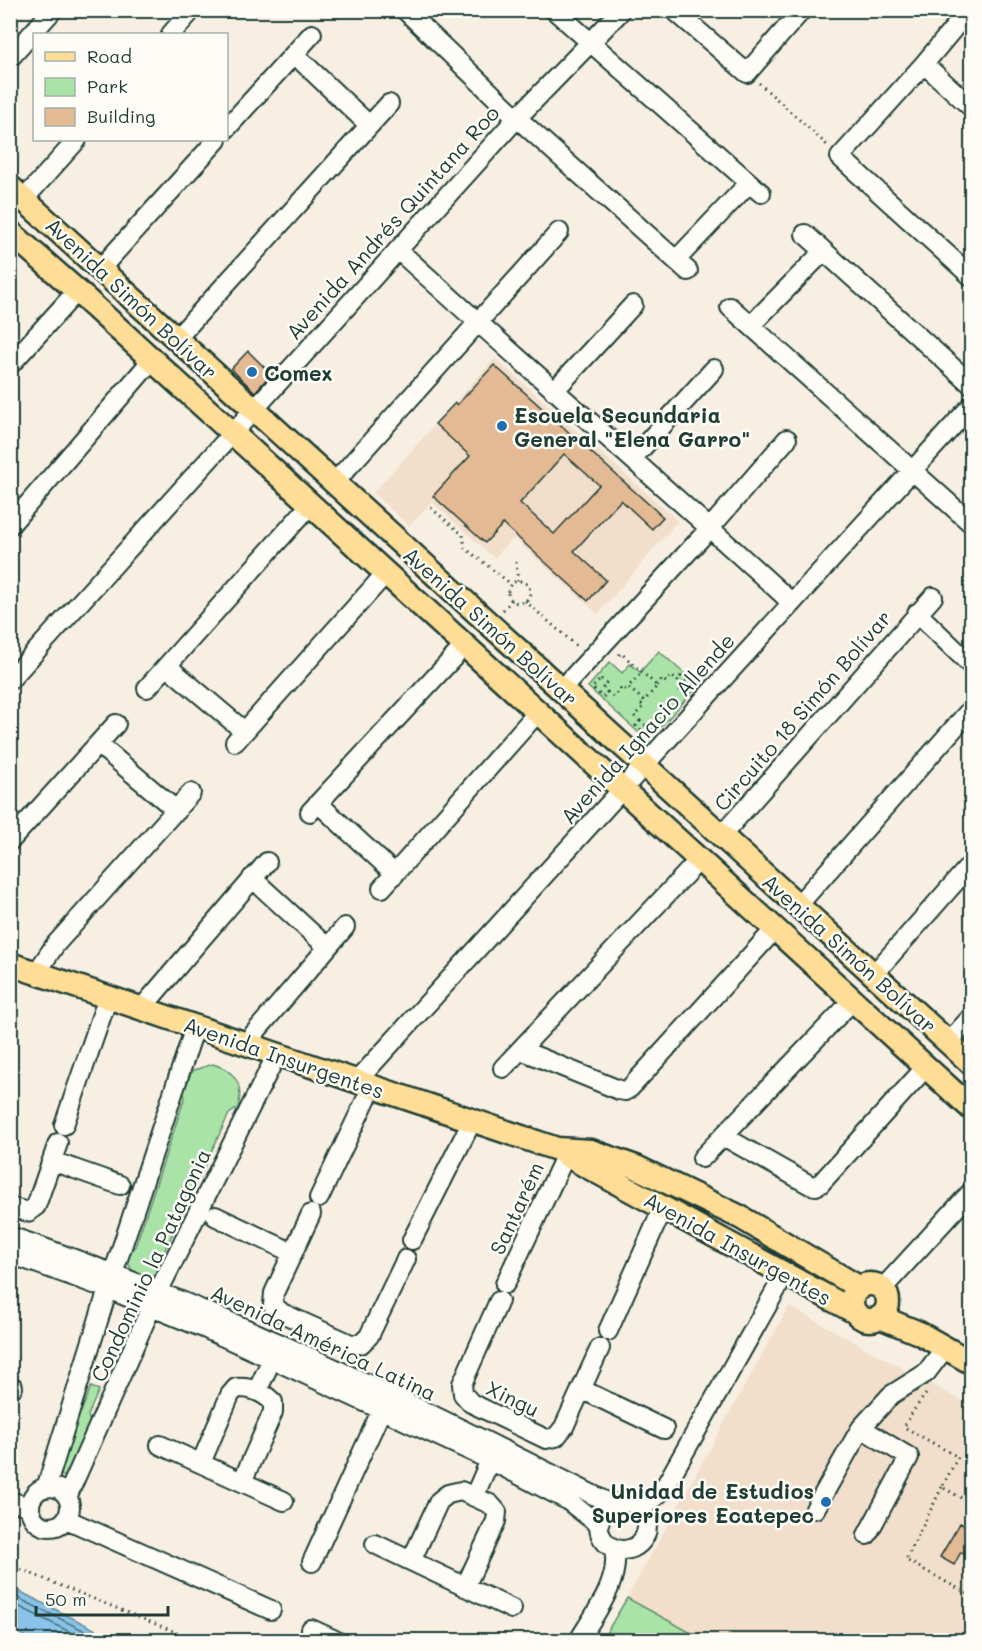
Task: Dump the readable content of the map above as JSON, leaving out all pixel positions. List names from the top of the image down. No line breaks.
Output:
{"streets":{"main road":["Avenida Simón Bolívar","Avenida Insurgentes"],"street":["Avenida Andrés Quintana Roo","Circuito 18 Simón Bolívar","Avenida Ignacio Allende","Santarém","Condominio la Patagonia","Avenida América Latina","Xingu"]},"crossings":[["Avenida Andrés Quintana Roo","Avenida Simón Bolívar"],["Avenida Simón Bolívar","Circuito 18 Simón Bolívar"],["Avenida Simón Bolívar","Avenida Ignacio Allende"],["Avenida Ignacio Allende","Avenida Insurgentes"],["Avenida Insurgentes","Santarém"],["Avenida Insurgentes","Condominio la Patagonia"],["Santarém","Xingu"],["Condominio la Patagonia","Avenida América Latina"]],"places":["Comex","Escuela Secundaria General \"Elena Garro\"","Unidad de Estudios Superiores Ecatepec"],"legend":["Road","Park","Building"],"scale_bar":"50 m"}
